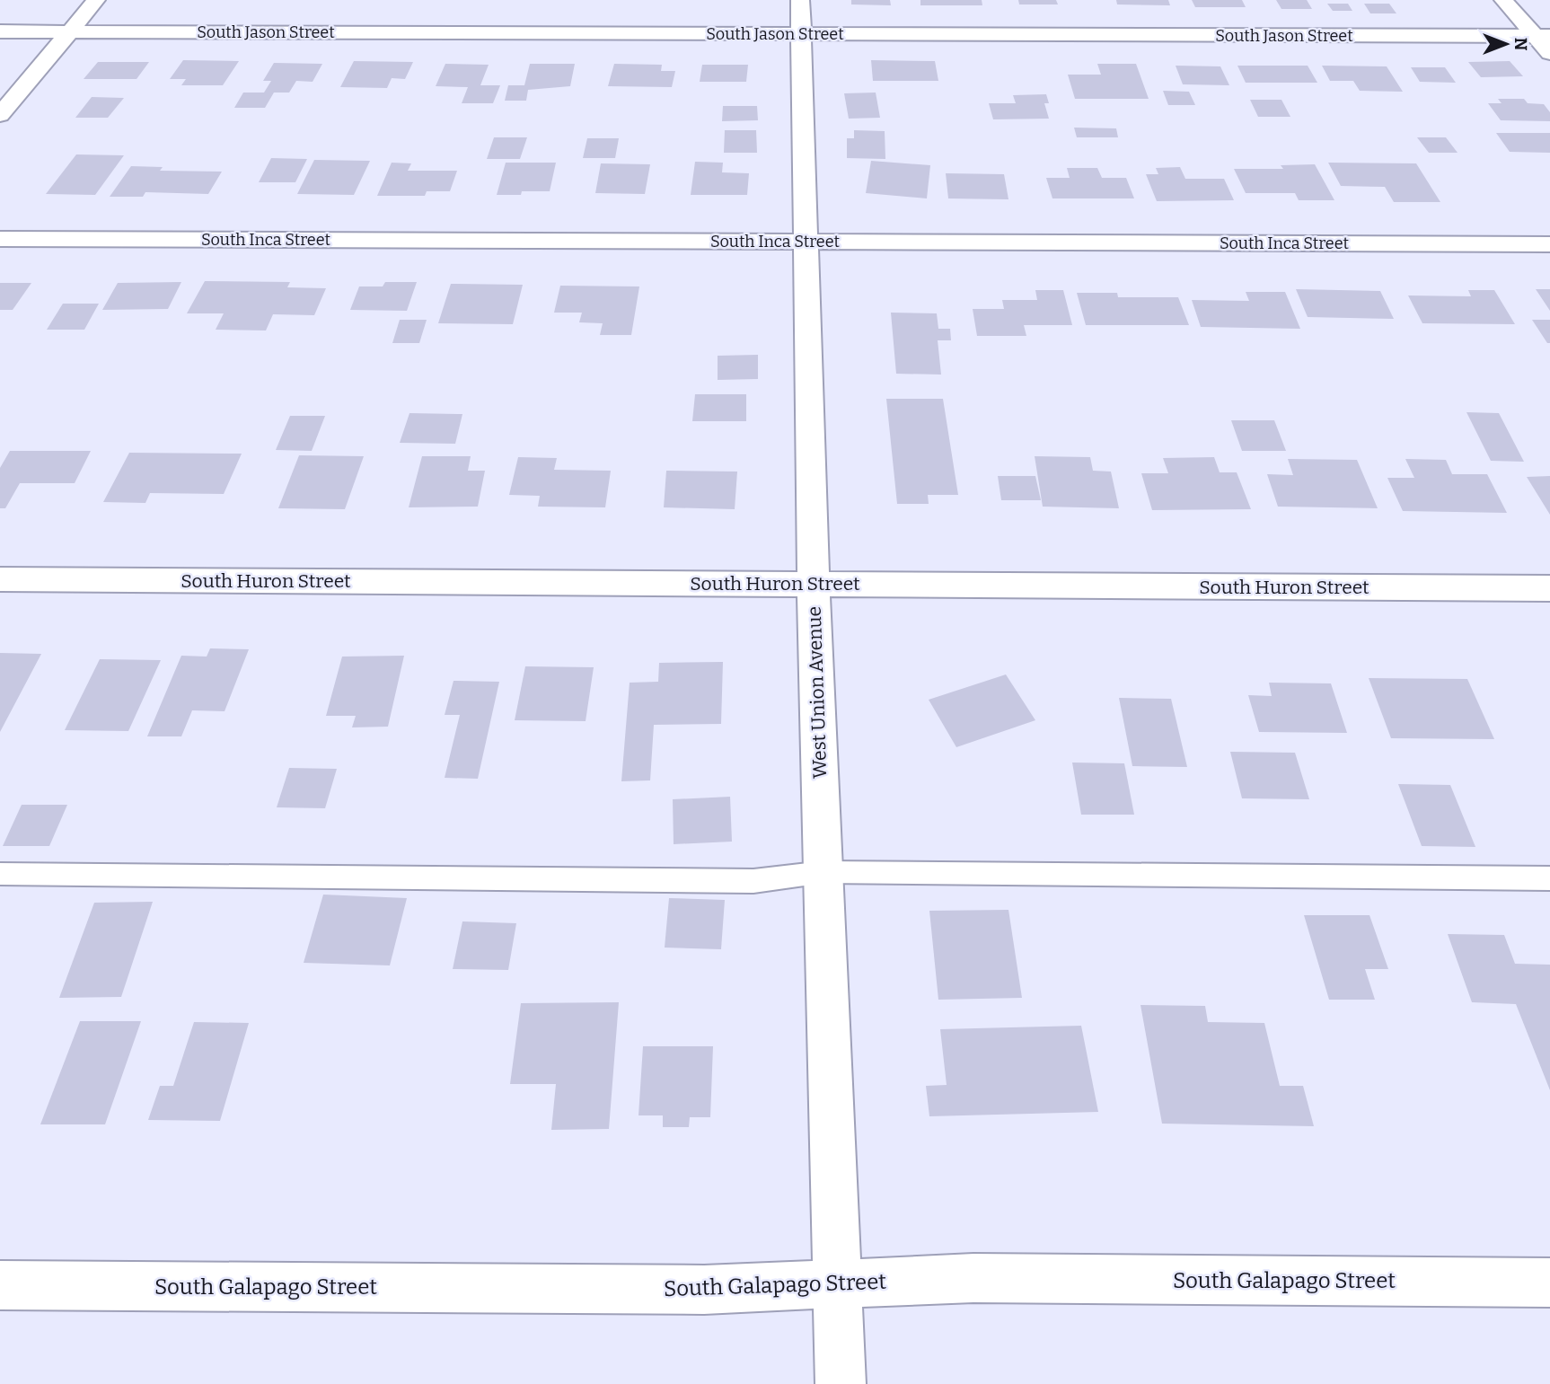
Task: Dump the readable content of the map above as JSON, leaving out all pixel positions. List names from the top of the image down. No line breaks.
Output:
{"streets":{"street":["South Jason Street","South Inca Street","South Huron Street","West Union Avenue","South Galapago Street"]},"crossings":[["South Jason Street","West Union Avenue"],["South Inca Street","West Union Avenue"],["South Huron Street","West Union Avenue"],["West Union Avenue","South Galapago Street"]],"north":"right"}
